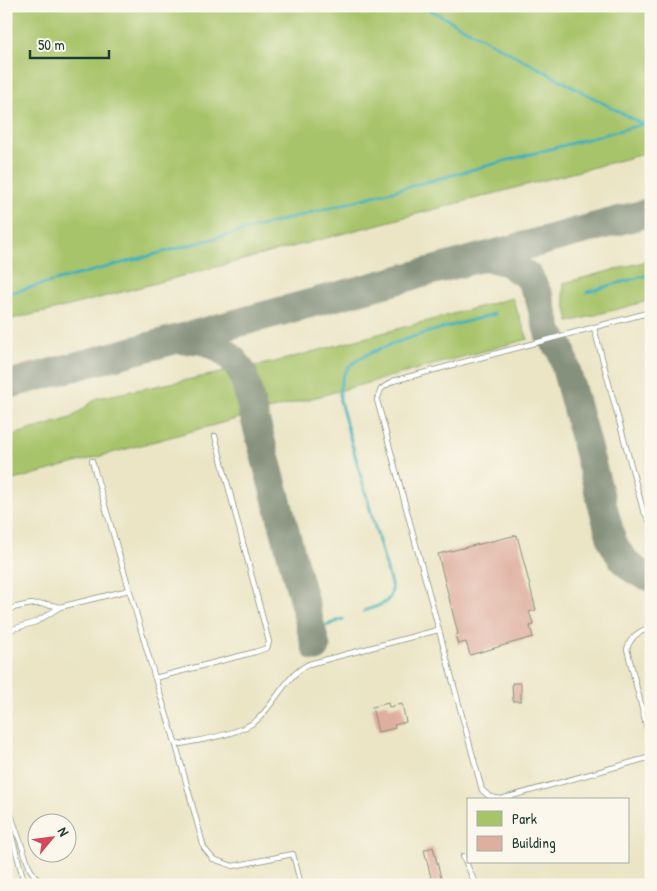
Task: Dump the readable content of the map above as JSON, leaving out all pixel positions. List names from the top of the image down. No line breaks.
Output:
{"legend":["Park","Building"],"scale_bar":"50 m","north":"top right"}
